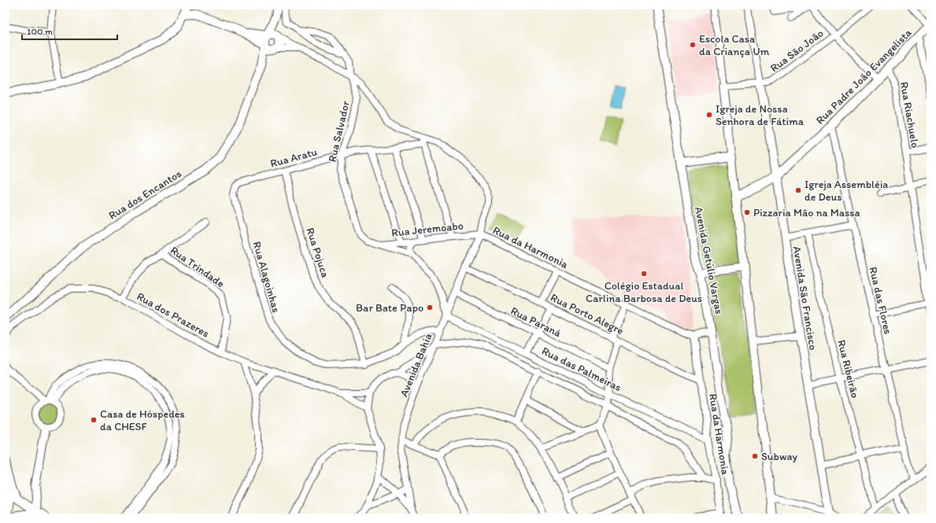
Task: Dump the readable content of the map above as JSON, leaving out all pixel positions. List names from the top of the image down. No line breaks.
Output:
{"streets":{"street":["Rua São João","Rua Padre João Evangelista","Rua Riachuelo","Rua Salvador","Rua Aratu","Rua dos Encantos","Rua Jeremoabo","Rua da Harmonia","Rua Pojuca","Avenida Getúlio Vargas","Rua Trindade","Rua Alagoinhas","Avenida São Francisco","Rua das Flores","Rua Porto Alegre","Rua dos Prazeres","Rua Paraná","Avenida Bahia","Rua das Palmeiras","Rua Ribeirão"]},"crossings":[["Rua São João","Avenida São Francisco"],["Rua Padre João Evangelista","Rua Riachuelo"],["Rua Padre João Evangelista","Avenida São Francisco"],["Rua Padre João Evangelista","Rua das Flores"],["Rua Salvador","Rua Aratu"],["Rua Salvador","Rua Jeremoabo"],["Rua Salvador","Rua da Harmonia"],["Rua Aratu","Rua da Harmonia"],["Rua Aratu","Rua Pojuca"],["Rua Aratu","Rua Alagoinhas"],["Rua Jeremoabo","Rua da Harmonia"],["Rua Jeremoabo","Avenida Bahia"],["Rua da Harmonia","Rua Porto Alegre"],["Rua da Harmonia","Avenida Bahia"],["Rua da Harmonia","Rua das Palmeiras"],["Rua Pojuca","Rua Alagoinhas"],["Rua Trindade","Rua dos Prazeres"],["Rua Alagoinhas","Avenida Bahia"],["Rua Porto Alegre","Avenida Bahia"],["Rua Paraná","Avenida Bahia"],["Avenida Bahia","Rua das Palmeiras"]],"places":["Escola Casa da Criança Um","Igreja de Nossa Senhora de Fátima","Igreja Assembléia de Deus","Pizzaria Mão na Massa","Colégio Estadual Carlina Barbosa de Deus","Bar Bate Papo","Casa de Hóspedes da CHESF","Subway"],"scale_bar":"100 m"}
